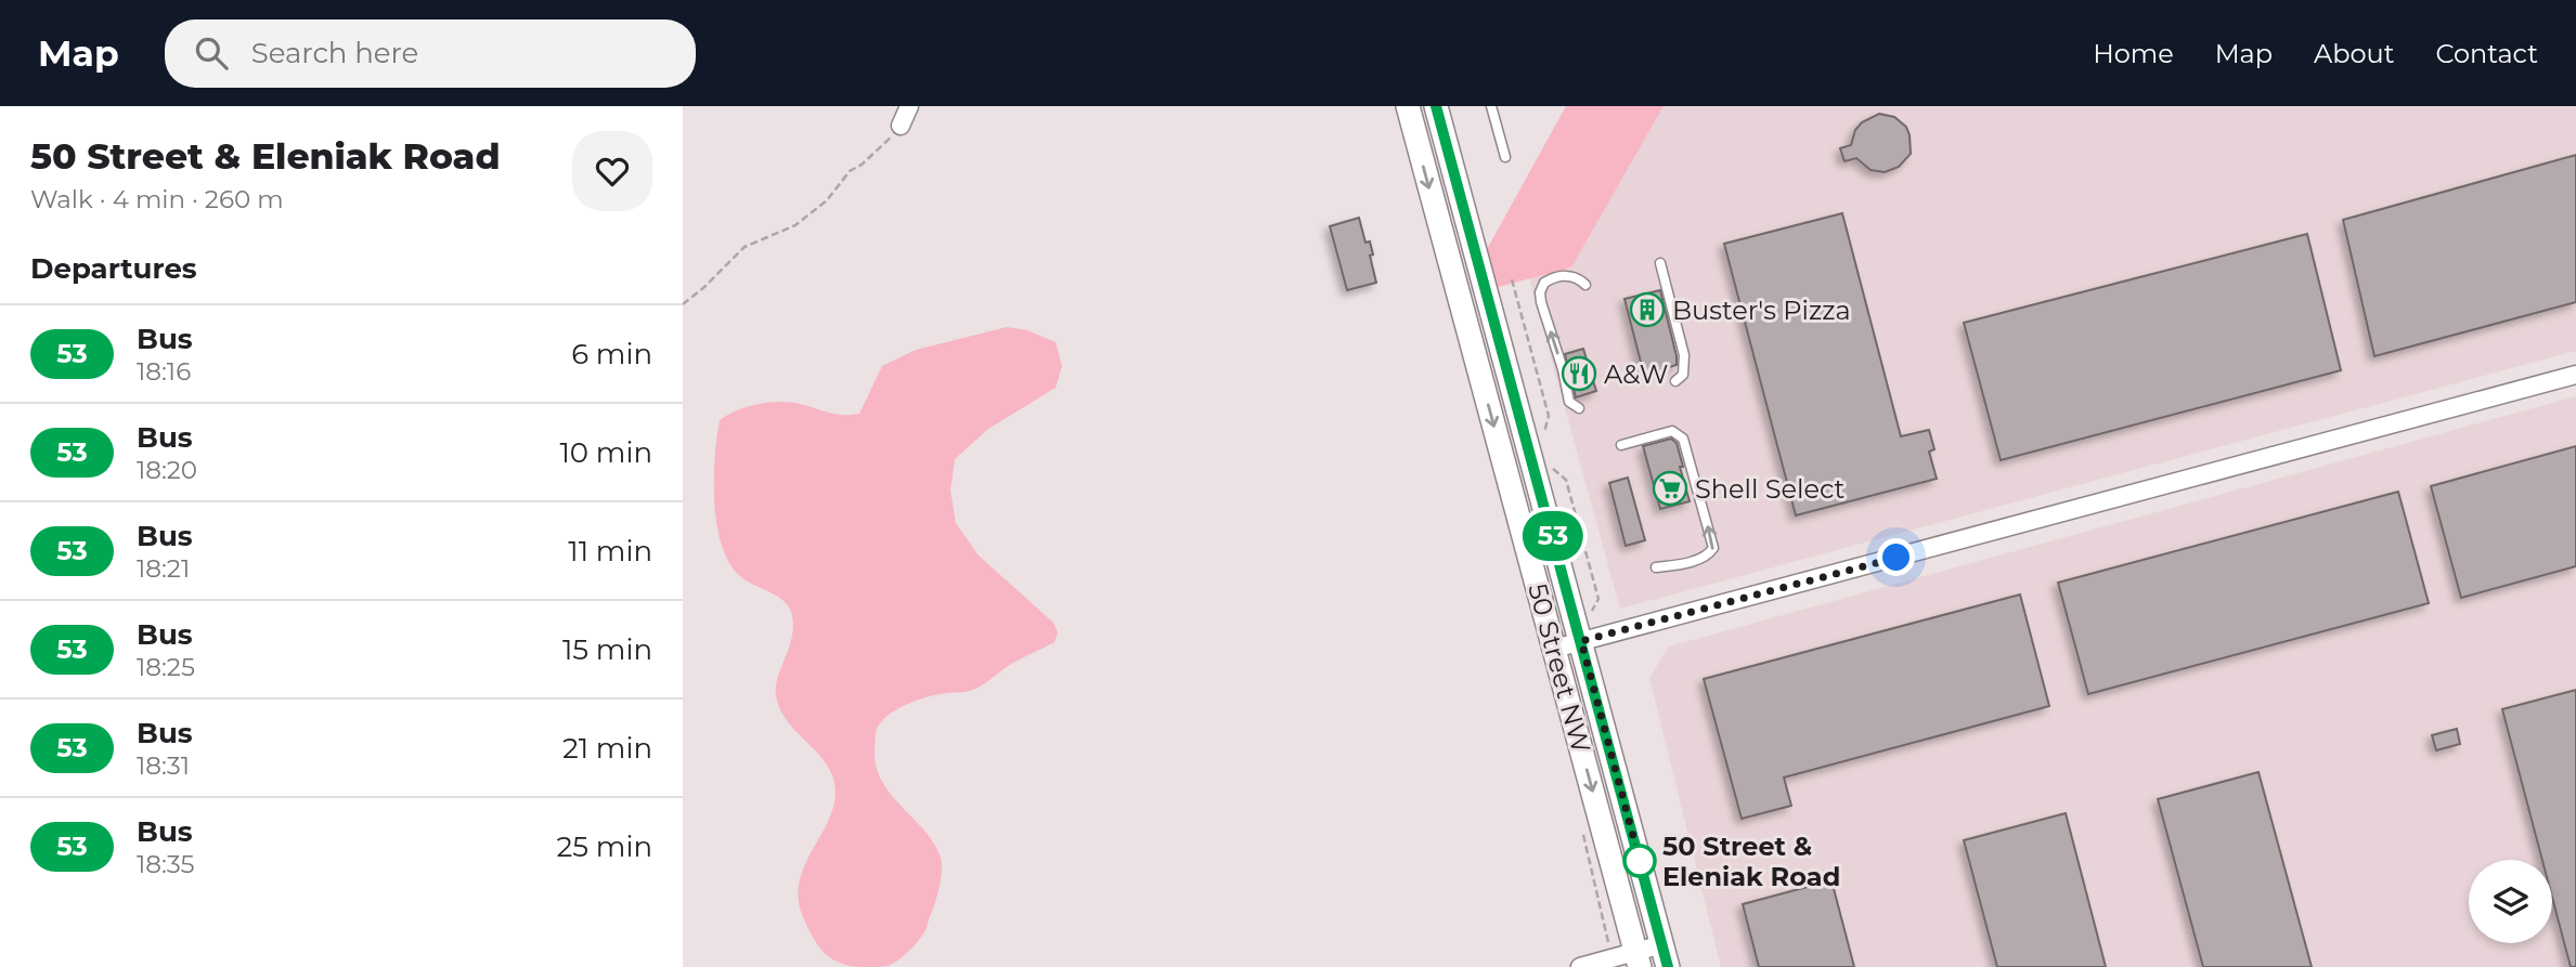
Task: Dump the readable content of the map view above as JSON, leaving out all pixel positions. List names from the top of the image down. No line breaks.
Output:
{"streets":{"main road":["50 Street NW"]},"places":{"building":["Buster's Pizza"],"restaurant":["A&W"],"supermarket":["Shell Select"],"other":["50 Street & Eleniak Road"]},"lines":["bus line 53"],"page":{"header":"Map","search":"Search here","nav":["Home","Map","About","Contact"],"heading":[["50 Street & Eleniak Road","Walk · 4 min · 260 m"],"Departures"],"on_map":"53","list":[{"mark":"53","name":"Bus","note":"18:16","value":"6 min"},{"mark":"53","name":"Bus","note":"18:20","value":"10 min"},{"mark":"53","name":"Bus","note":"18:21","value":"11 min"},{"mark":"53","name":"Bus","note":"18:25","value":"15 min"},{"mark":"53","name":"Bus","note":"18:31","value":"21 min"},{"mark":"53","name":"Bus","note":"18:35","value":"25 min"}]}}
